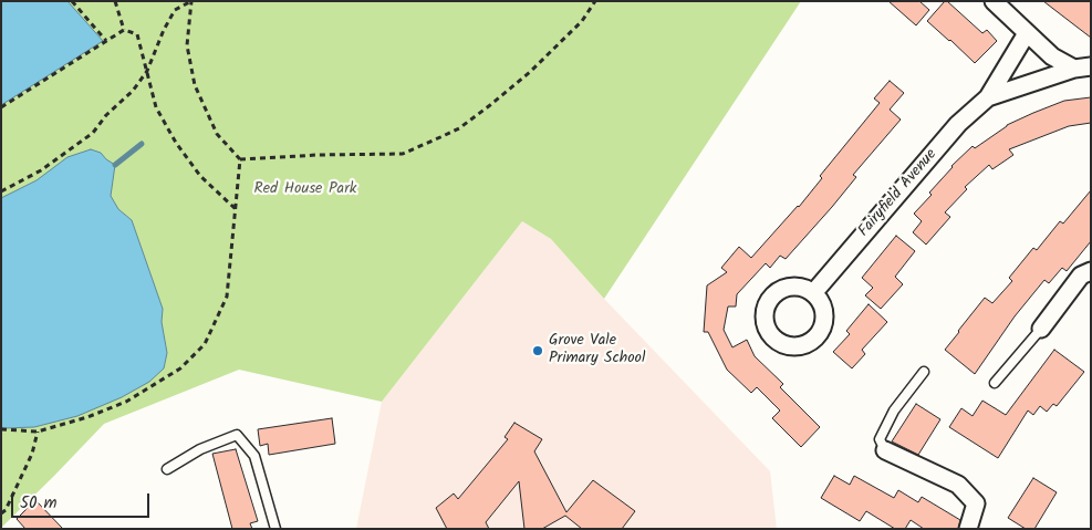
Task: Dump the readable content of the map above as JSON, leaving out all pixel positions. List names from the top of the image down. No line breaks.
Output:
{"streets":{"street":["Fairyfield Avenue"]},"parks":["Red House Park"],"places":["Grove Vale Primary School"],"scale_bar":"50 m"}
